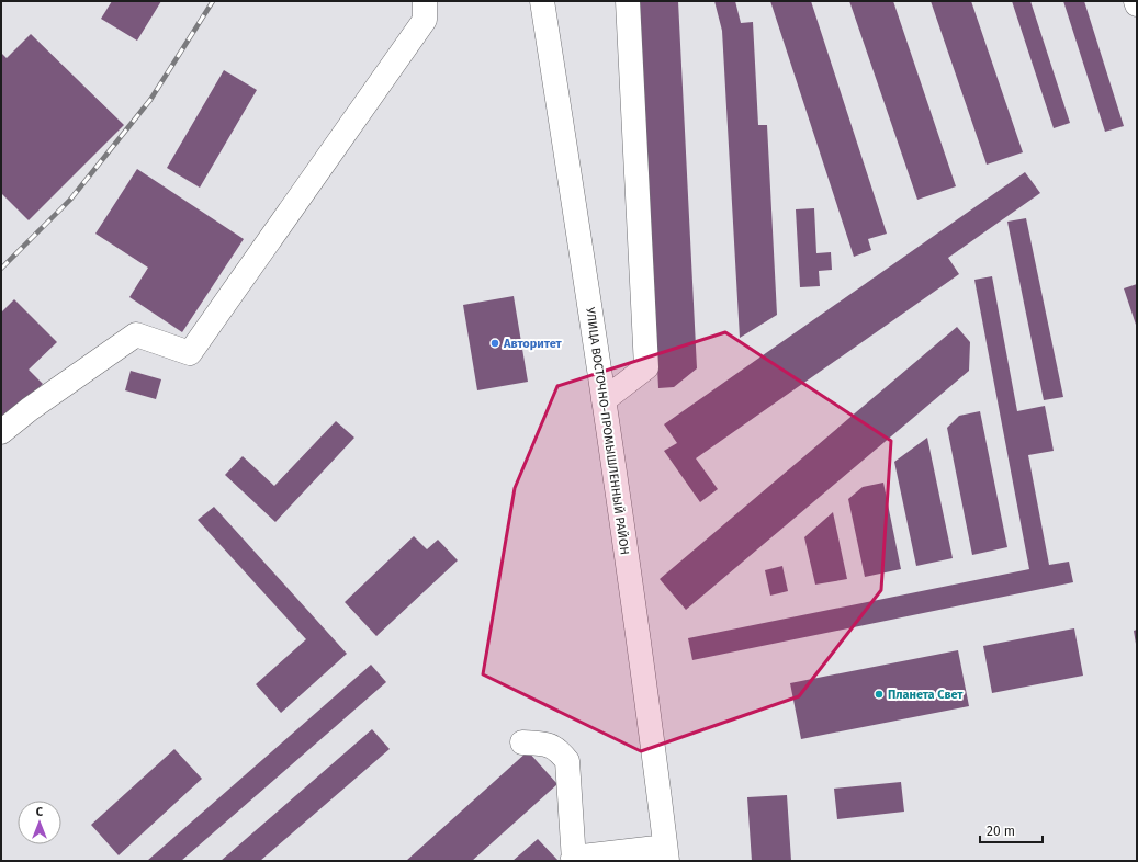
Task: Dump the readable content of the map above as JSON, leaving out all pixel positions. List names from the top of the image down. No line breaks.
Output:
{"streets":{"street":["УЛИЦА ВОСТОЧНО-ПРОМЫШЛЕННЫЙ РАЙОН"]},"places":["Авторитет","Планета Свет"],"scale_bar":"20 m","north":"top"}
